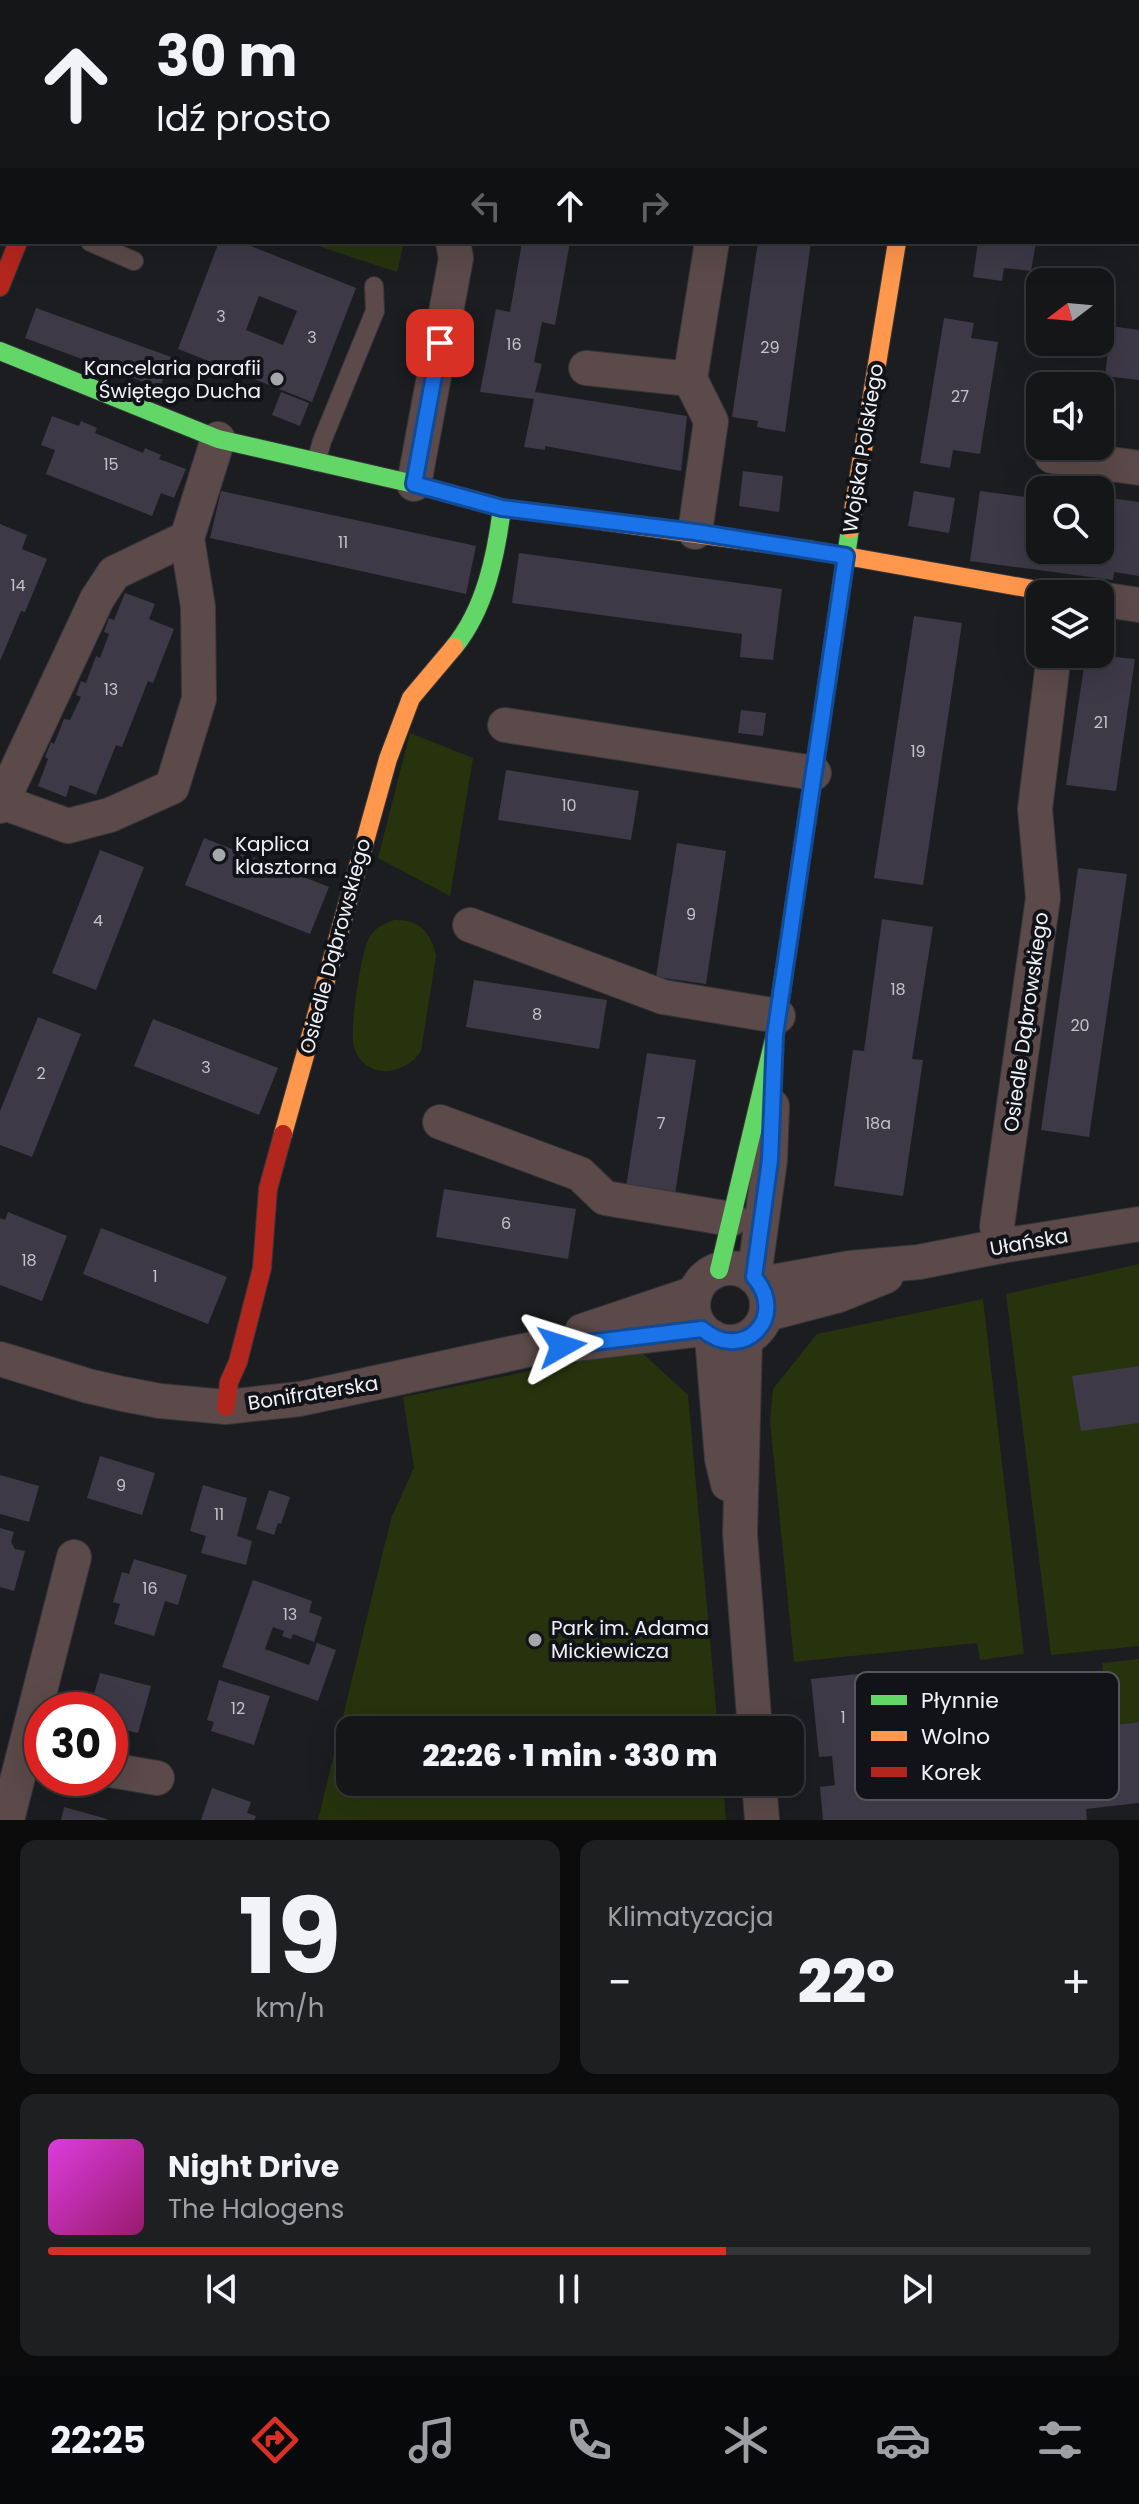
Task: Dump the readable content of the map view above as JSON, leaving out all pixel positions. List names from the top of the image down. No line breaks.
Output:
{"streets":{"street":["Wojska Polskiego","Osiedle Dąbrowskiego","Ułańska","Bonifraterska"]},"crossings":[["Wojska Polskiego","Ułańska"],["Wojska Polskiego","Bonifraterska"],["Osiedle Dąbrowskiego","Ułańska"],["Osiedle Dąbrowskiego","Bonifraterska"],["Ułańska","Bonifraterska"]],"places":["Kancelaria parafii Świętego Ducha","Kaplica klasztorna","Park im. Adama Mickiewicza"],"house_numbers":["3","3","16","29","27","15","11","14","13","21","19","10","9","4","18","8","20","3","2","7","18a","6","18","1","9","11","16","13","12","1"],"legend":["Płynnie","Wolno","Korek"],"north":"left","page":{"turn":["30 m","Idź prosto"],"limit":"30","trip":"22:26 · 1 min · 330 m","tile":[["19","km/h"],"Klimatyzacja"],"heat":["−","22°","+"],"song":["Night Drive","The Halogens"],"tabs":"22:25"}}
